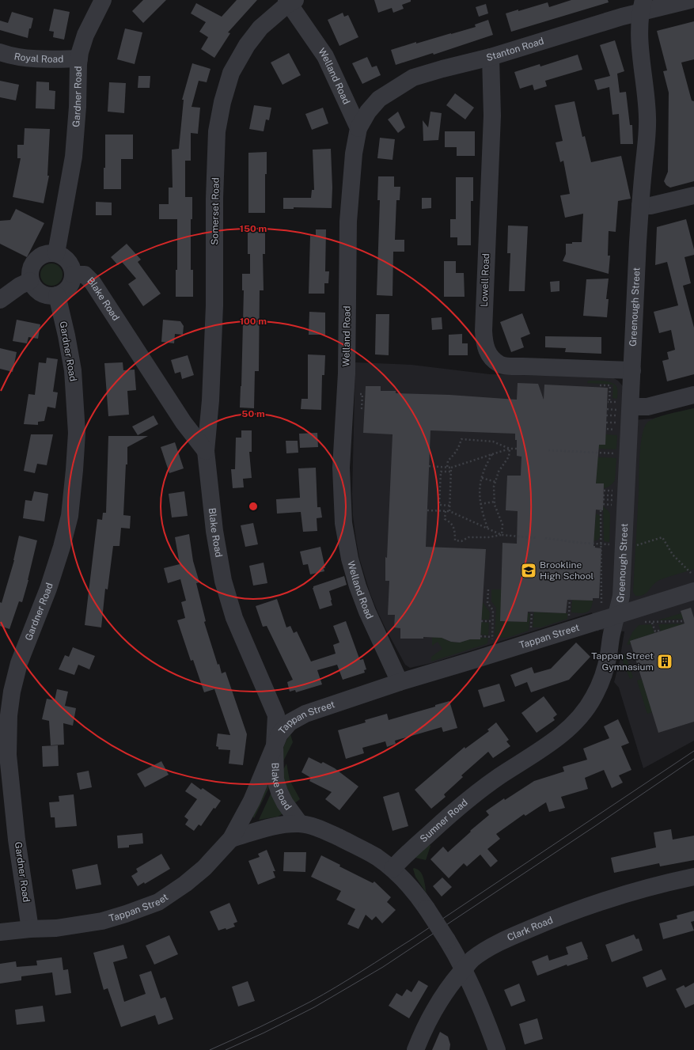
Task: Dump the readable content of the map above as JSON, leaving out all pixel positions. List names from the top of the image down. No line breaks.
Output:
{"streets":{"street":["Stanton Road","Royal Road","Welland Road","Gardner Road","Somerset Road","Lowell Road","Blake Road","Greenough Street","Tappan Street","Sumner Road","Clark Road"]},"crossings":[["Stanton Road","Welland Road"],["Stanton Road","Lowell Road"],["Stanton Road","Greenough Street"],["Royal Road","Gardner Road"],["Welland Road","Somerset Road"],["Welland Road","Tappan Street"],["Gardner Road","Blake Road"],["Gardner Road","Tappan Street"],["Somerset Road","Blake Road"],["Lowell Road","Greenough Street"],["Blake Road","Tappan Street"],["Blake Road","Sumner Road"],["Greenough Street","Tappan Street"],["Greenough Street","Sumner Road"],["Tappan Street","Sumner Road"]],"places":{"school or university":["Brookline High School"],"building":["Tappan Street Gymnasium"]},"rings":["150 m","100 m","50 m"]}
